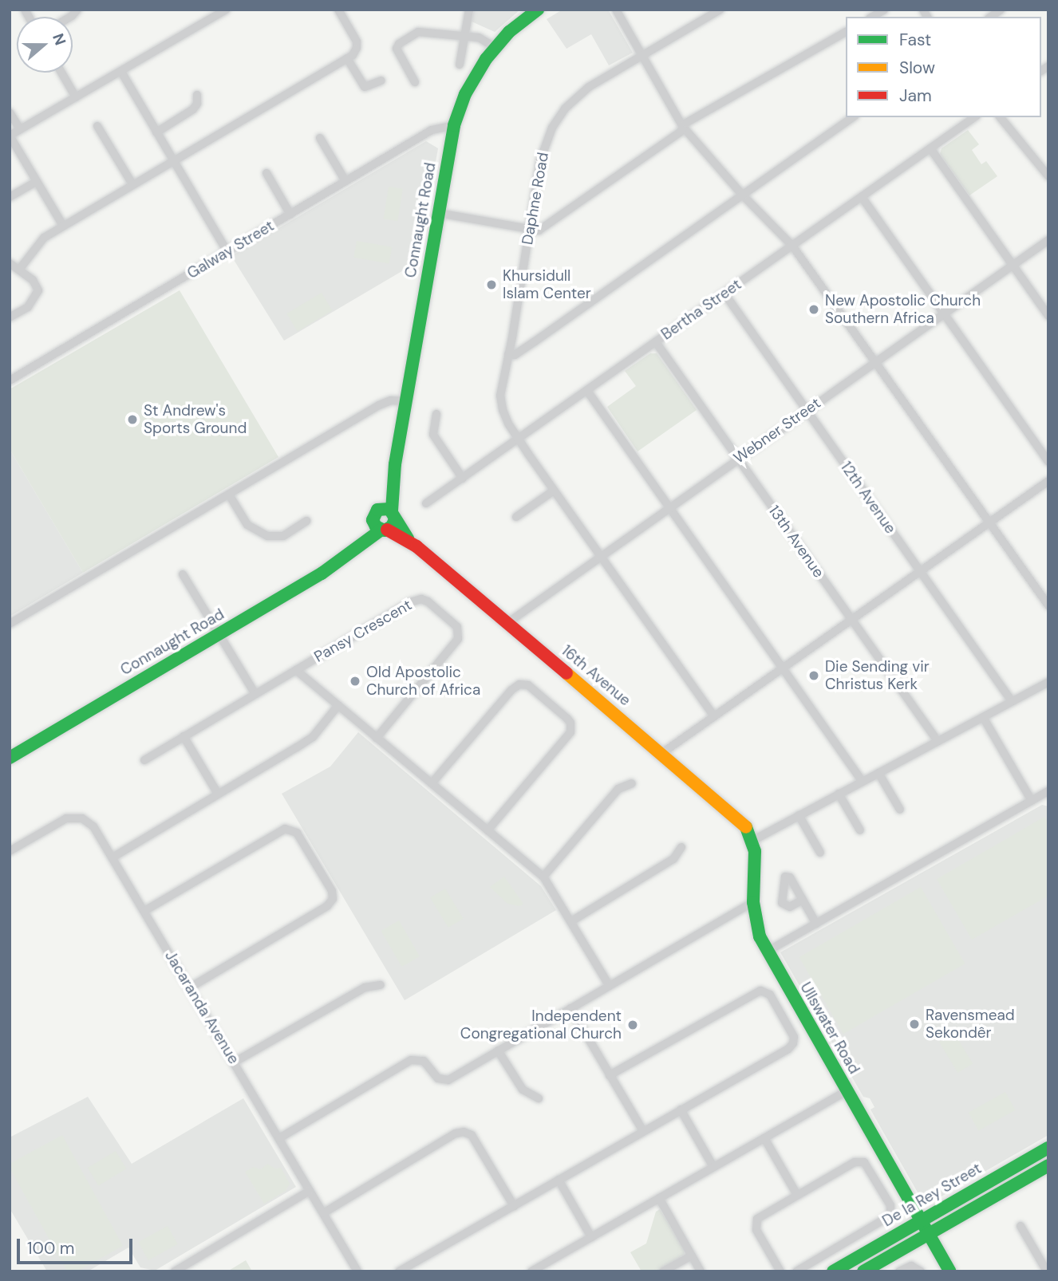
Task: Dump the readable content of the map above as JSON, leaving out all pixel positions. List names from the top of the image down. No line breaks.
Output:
{"streets":{"street":["Daphne Road","Connaught Road","Galway Street","Bertha Street","Webner Street","12th Avenue","13th Avenue","Pansy Crescent","16th Avenue","Jacaranda Avenue","Ullswater Road","De la Rey Street"]},"crossings":[["Daphne Road","Bertha Street"],["Daphne Road","Webner Street"],["Connaught Road","Galway Street"],["Connaught Road","16th Avenue"],["Bertha Street","12th Avenue"],["Bertha Street","13th Avenue"],["Webner Street","12th Avenue"],["Webner Street","13th Avenue"],["Webner Street","16th Avenue"],["16th Avenue","Ullswater Road"],["Ullswater Road","De la Rey Street"]],"places":["Khursidull Islam Center","New Apostolic Church Southern Africa","St Andrew's Sports Ground","Die Sending vir Christus Kerk","Old Apostolic Church of Africa","Ravensmead Sekondêr","Independent Congregational Church"],"legend":["Fast","Slow","Jam"],"scale_bar":"100 m","north":"right"}
